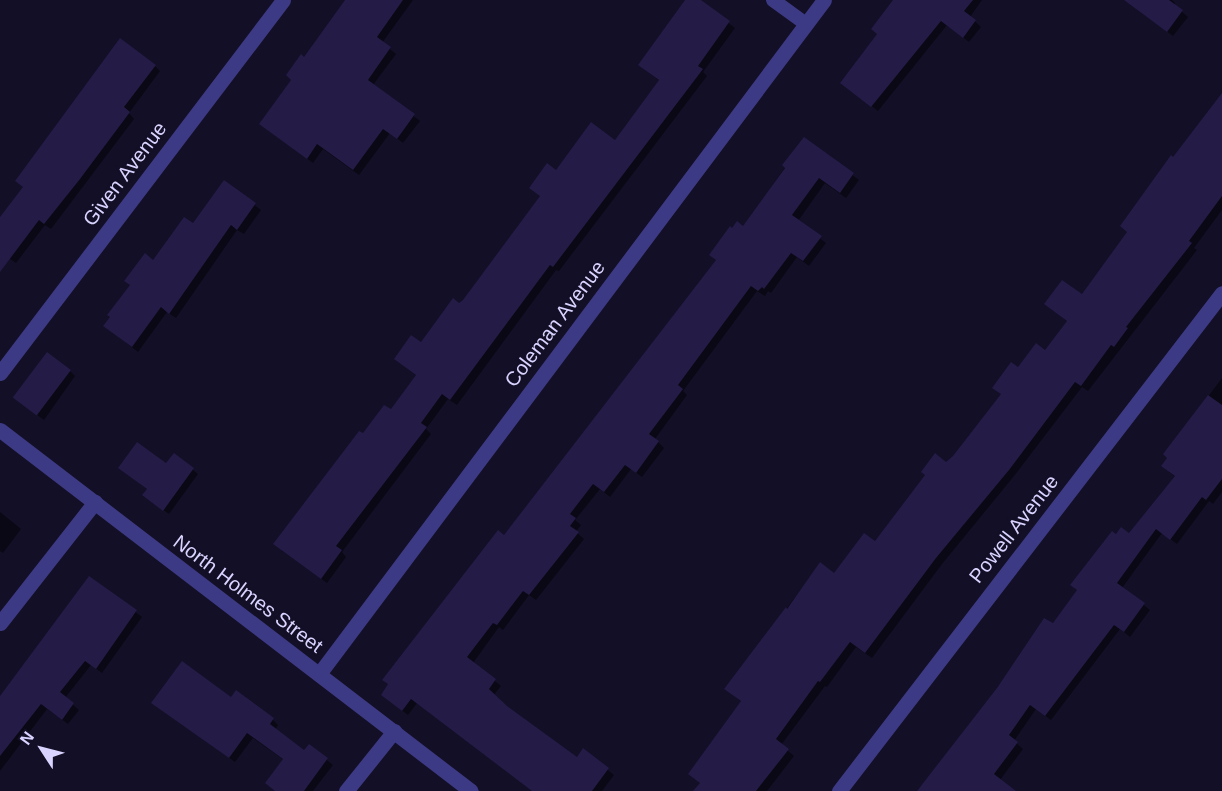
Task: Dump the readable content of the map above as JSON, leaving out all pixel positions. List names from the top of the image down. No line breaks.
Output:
{"streets":{"street":["Given Avenue","Coleman Avenue","Powell Avenue","North Holmes Street"]},"crossings":[["Coleman Avenue","North Holmes Street"]],"north":"top left"}
